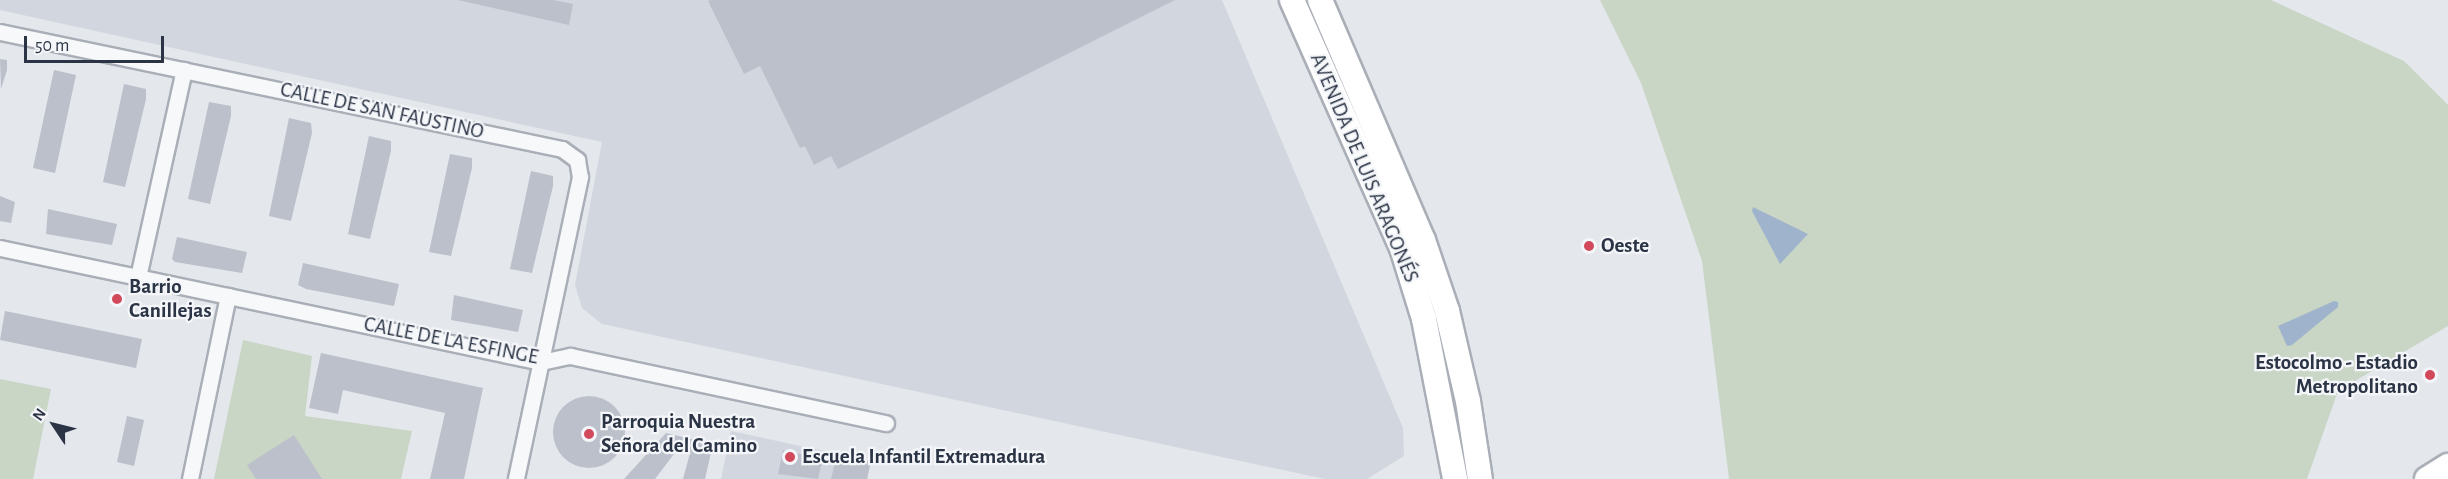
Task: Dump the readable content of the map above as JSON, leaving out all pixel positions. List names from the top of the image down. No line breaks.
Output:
{"streets":{"main road":["AVENIDA DE LUIS ARAGONÉS"],"street":["CALLE DE SAN FAUSTINO","CALLE DE LA ESFINGE"]},"crossings":[["CALLE DE SAN FAUSTINO","CALLE DE LA ESFINGE"]],"places":["Oeste","Barrio Canillejas","Estocolmo - Estadio Metropolitano","Parroquia Nuestra Señora del Camino","Escuela Infantil Extremadura"],"scale_bar":"50 m","north":"top left"}
